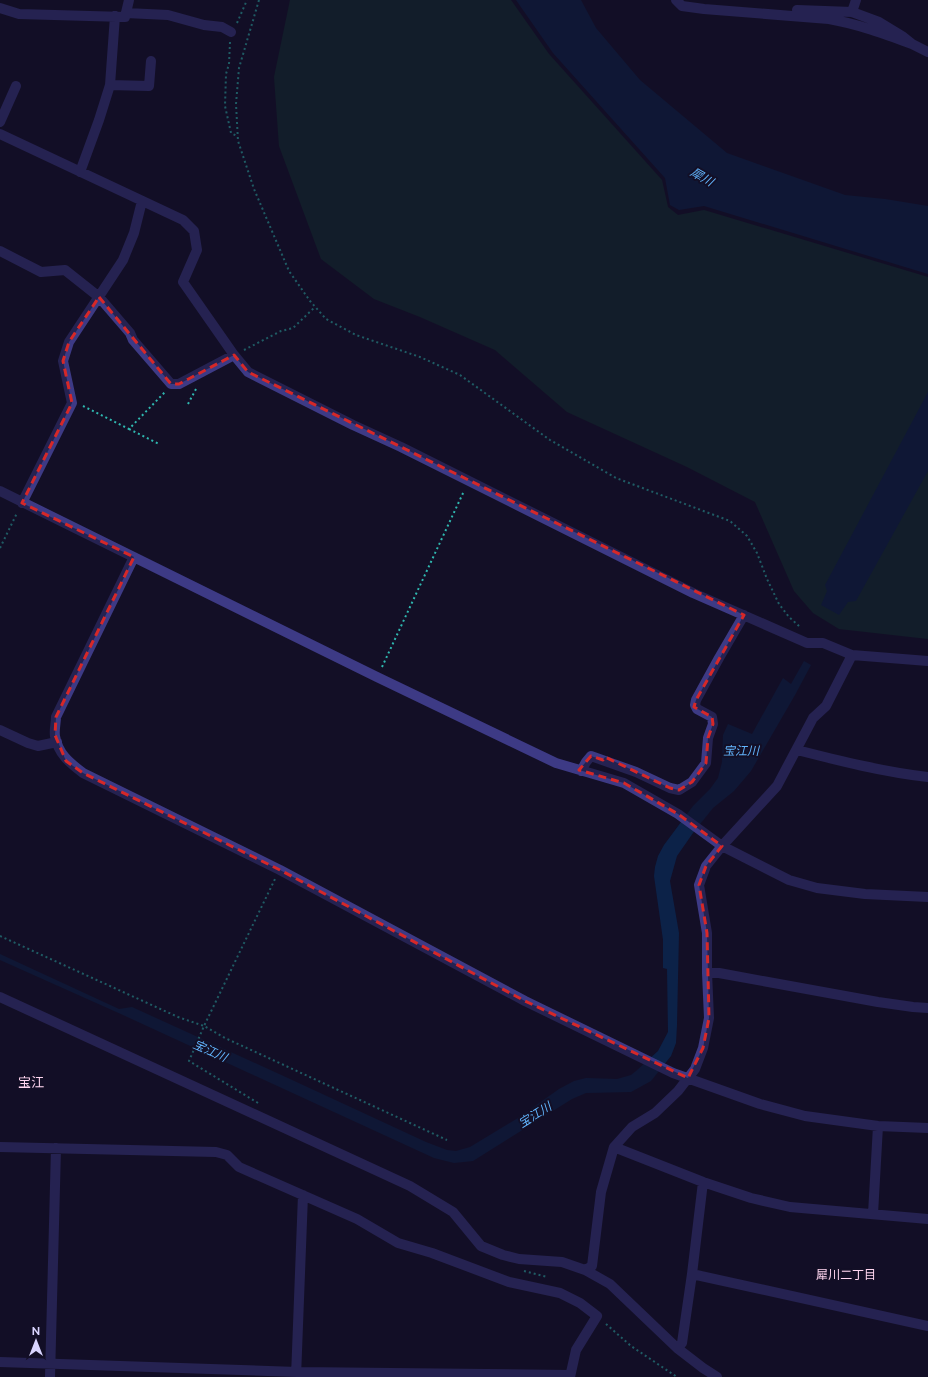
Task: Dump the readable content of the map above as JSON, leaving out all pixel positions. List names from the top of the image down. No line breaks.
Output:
{"districts":["宝江","犀川二丁目"],"water":["犀川","宝江川"],"north":"top"}
